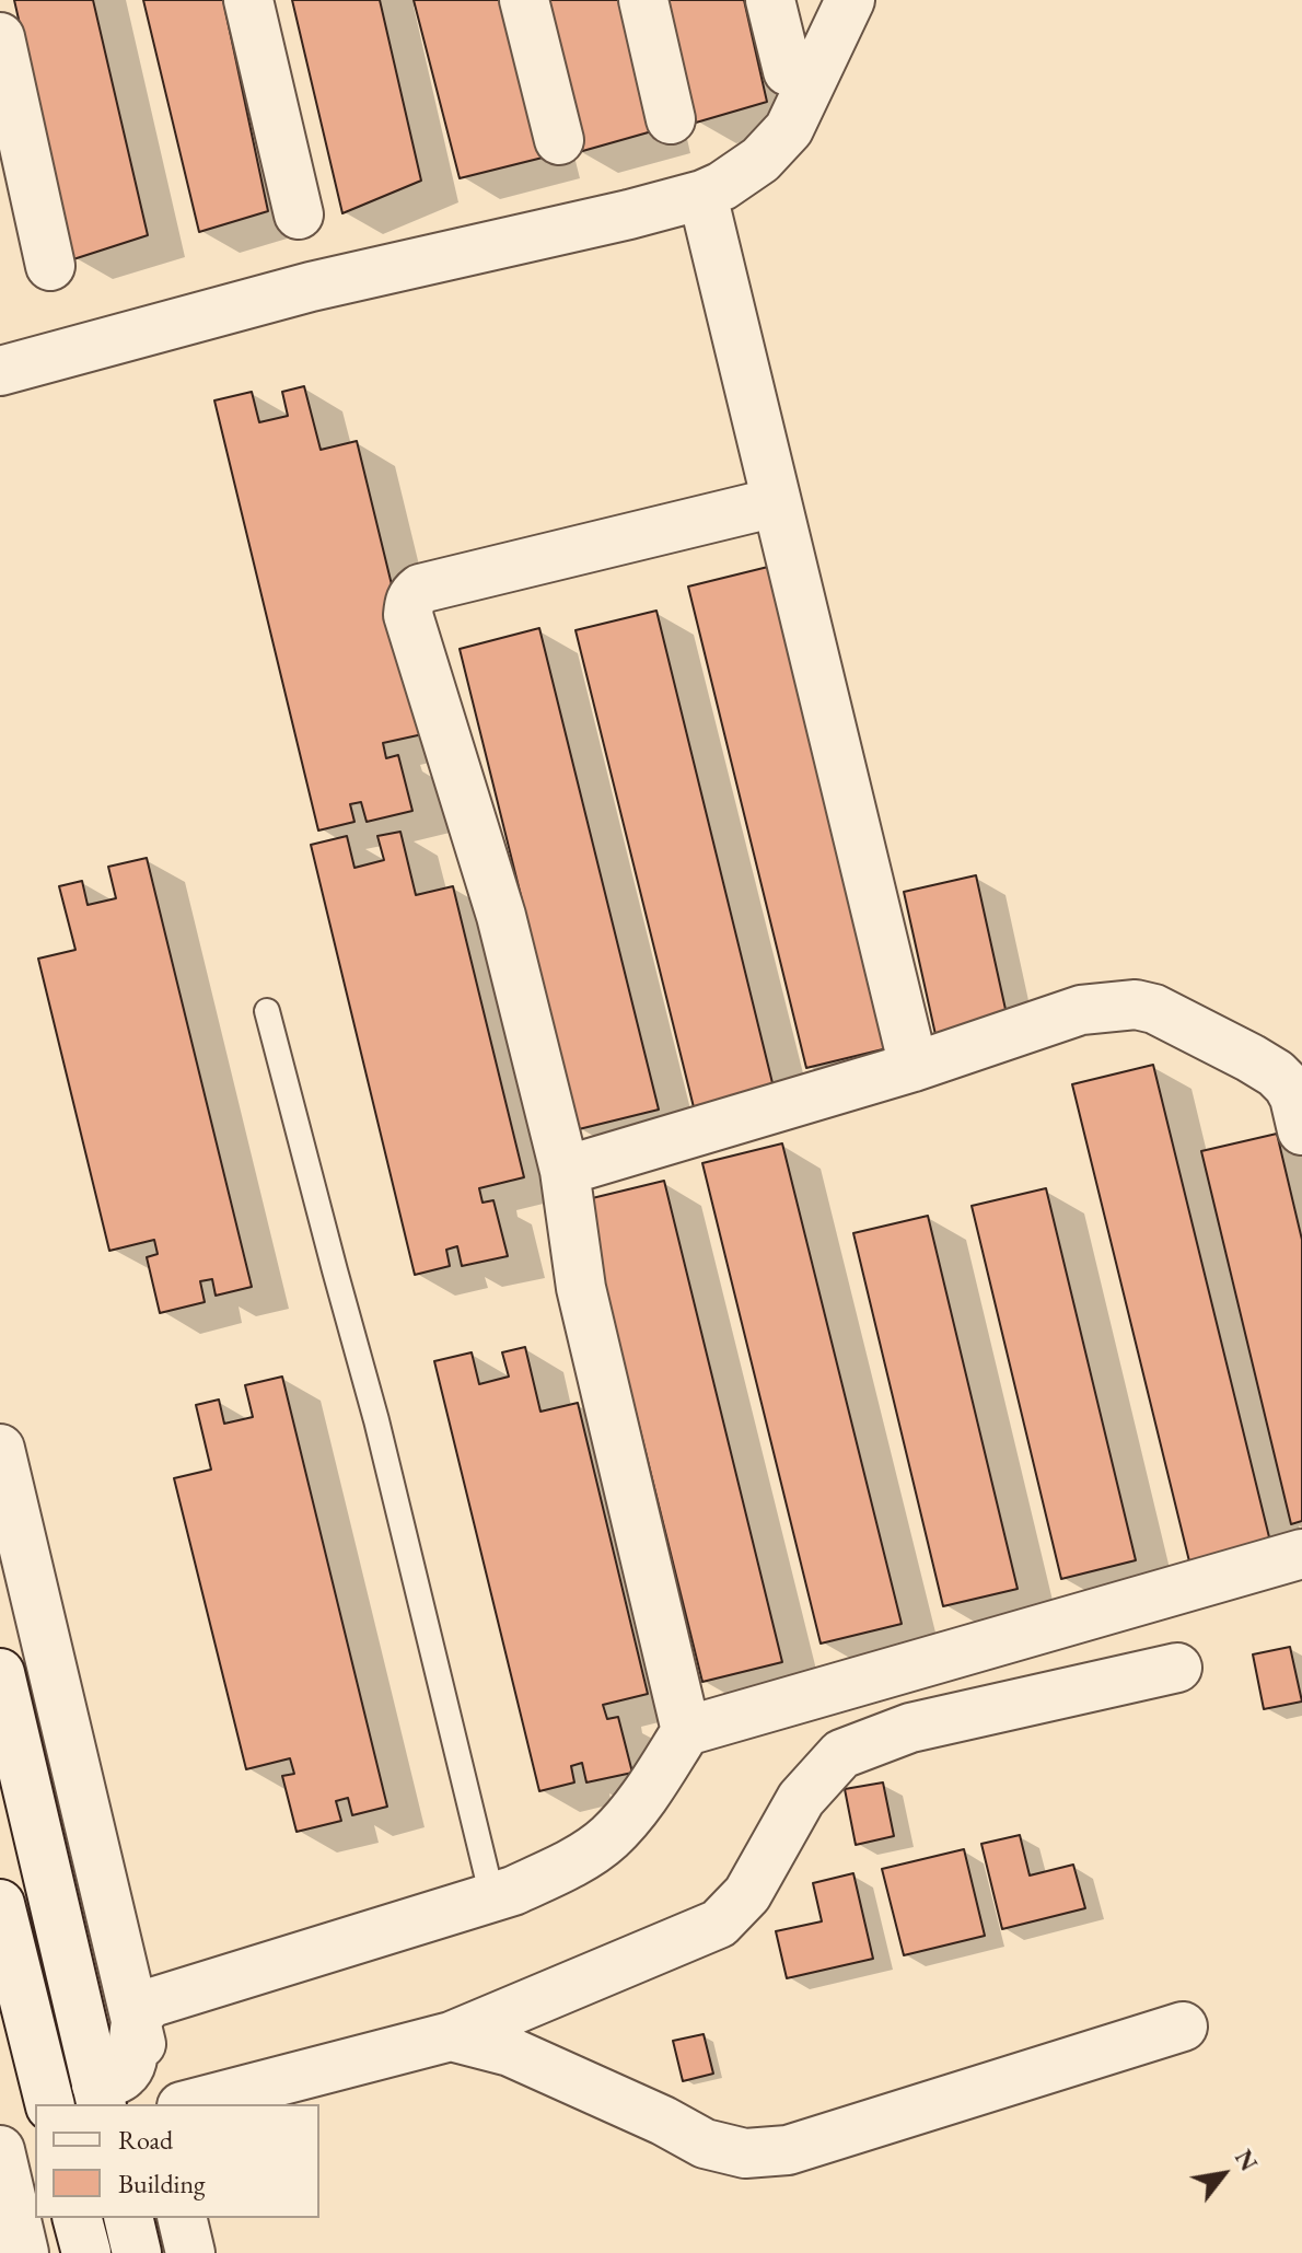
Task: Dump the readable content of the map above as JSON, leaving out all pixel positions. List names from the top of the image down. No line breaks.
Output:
{"legend":["Road","Building"],"north":"top right"}
